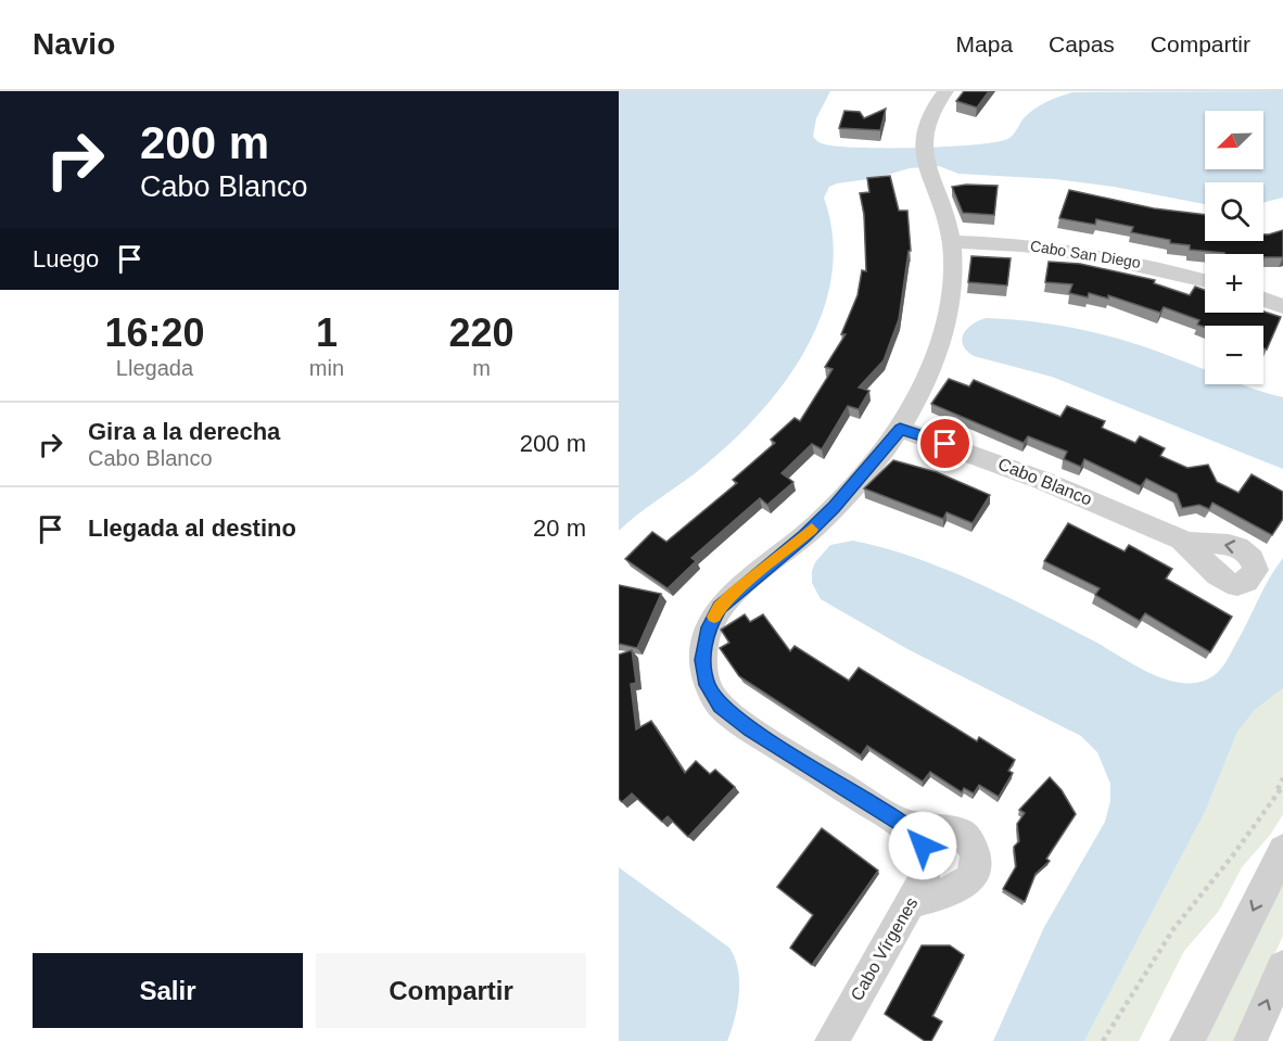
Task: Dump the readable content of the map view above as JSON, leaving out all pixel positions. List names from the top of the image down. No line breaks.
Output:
{"streets":{"street":["Cabo San Diego","Cabo Blanco","Cabo Vírgenes"]},"crossings":[["Cabo San Diego","Cabo Vírgenes"],["Cabo Blanco","Cabo Vírgenes"]],"north":"bottom left","page":{"header":"Navio","nav":["Mapa","Capas","Compartir"],"turn":["200 m","Cabo Blanco"],"map_buttons":["+","−"],"then":"Luego","eta":["16:20","Llegada","1","min","220","m"],"list":[{"name":"Gira a la derecha","note":"Cabo Blanco","value":"200 m"},{"name":"Llegada al destino","value":"20 m"}],"buttons":["Salir","Compartir"]}}
